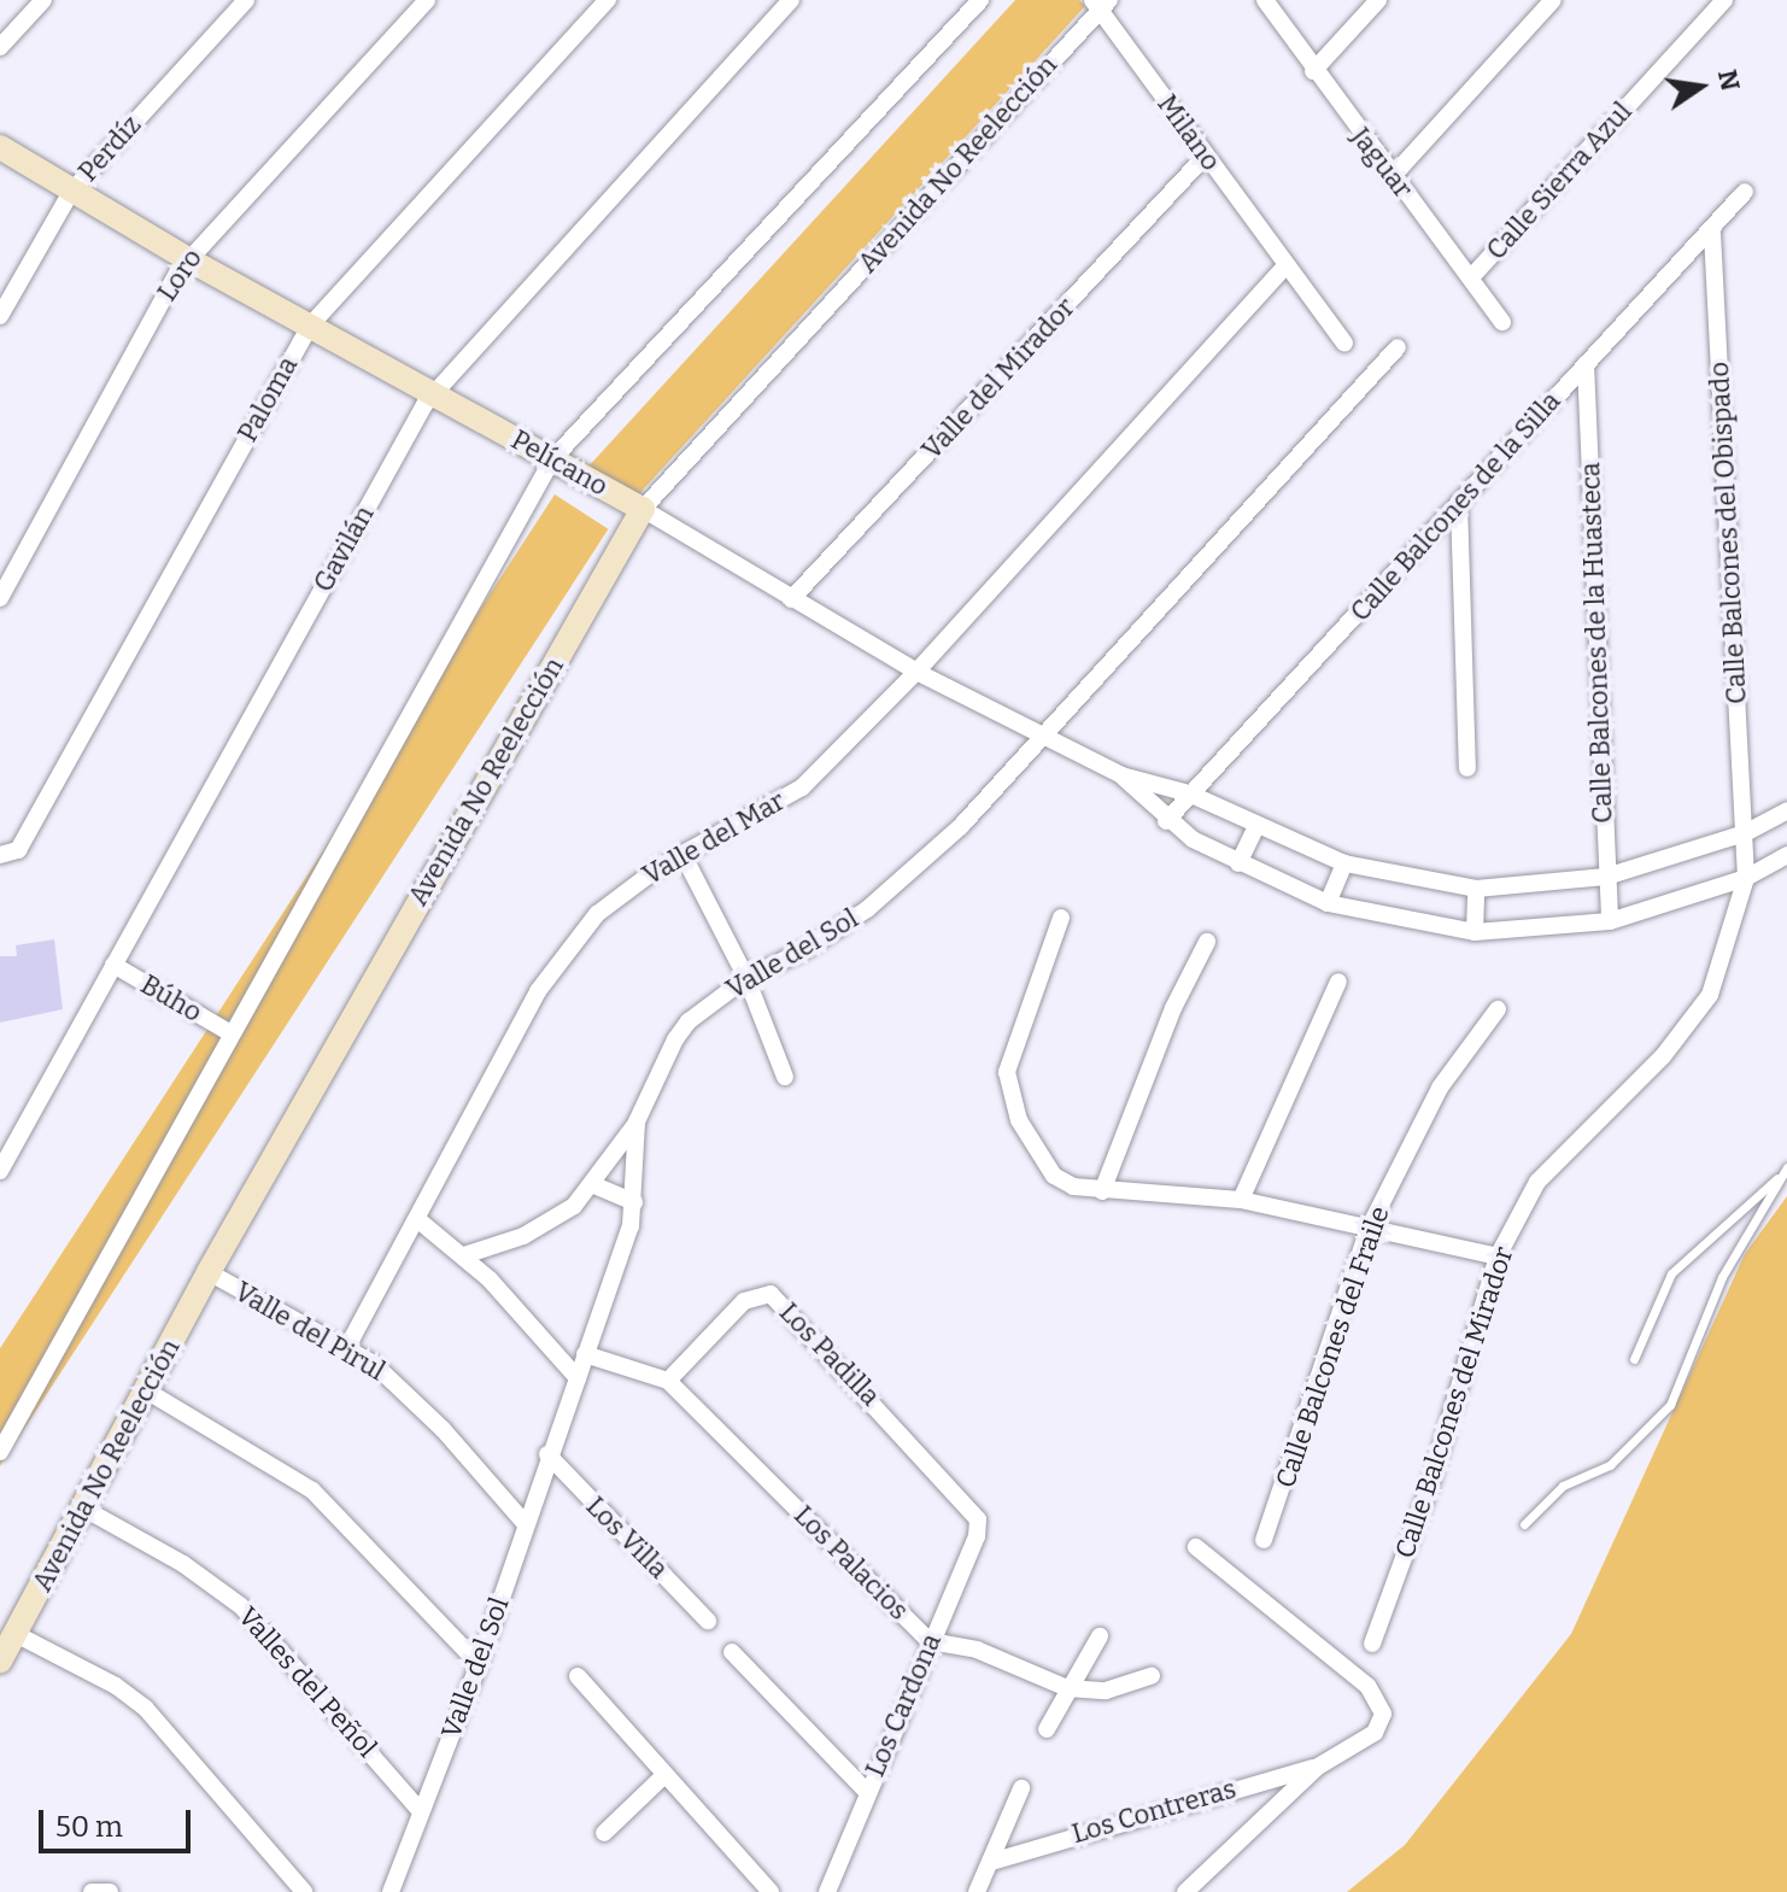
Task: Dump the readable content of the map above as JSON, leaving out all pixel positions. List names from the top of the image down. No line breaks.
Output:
{"streets":{"street":["Milano","Perdíz","Jaguar","Avenida No Reelección","Calle Sierra Azul","Loro","Valle del Mirador","Paloma","Pelícano","Calle Balcones de la Silla","Calle Balcones del Obispado","Gavilán","Calle Balcones de la Huasteca","Valle del Mar","Valle del Sol","Búho","Valle del Pirul","Calle Balcones del Fraile","Los Padilla","Calle Balcones del Mirador","Los Villa","Los Palacios","Valles del Peñol","Los Cardona","Los Contreras"]},"crossings":[["Milano","Avenida No Reelección"],["Milano","Valle del Mirador"],["Milano","Valle del Mar"],["Perdíz","Pelícano"],["Jaguar","Calle Sierra Azul"],["Avenida No Reelección","Pelícano"],["Avenida No Reelección","Valle del Pirul"],["Avenida No Reelección","Valles del Peñol"],["Loro","Pelícano"],["Valle del Mirador","Pelícano"],["Paloma","Pelícano"],["Pelícano","Calle Balcones de la Silla"],["Pelícano","Calle Balcones del Obispado"],["Pelícano","Gavilán"],["Pelícano","Calle Balcones de la Huasteca"],["Pelícano","Valle del Mar"],["Pelícano","Valle del Sol"],["Pelícano","Calle Balcones del Mirador"],["Calle Balcones de la Silla","Calle Balcones del Obispado"],["Calle Balcones de la Silla","Calle Balcones de la Huasteca"],["Calle Balcones del Obispado","Calle Balcones del Mirador"],["Gavilán","Búho"],["Valle del Mar","Valle del Pirul"],["Valle del Sol","Valle del Pirul"],["Valle del Sol","Los Villa"],["Valle del Sol","Los Palacios"],["Valle del Sol","Valles del Peñol"],["Los Padilla","Los Palacios"],["Los Padilla","Los Cardona"],["Los Palacios","Los Cardona"]],"scale_bar":"50 m","north":"right"}
